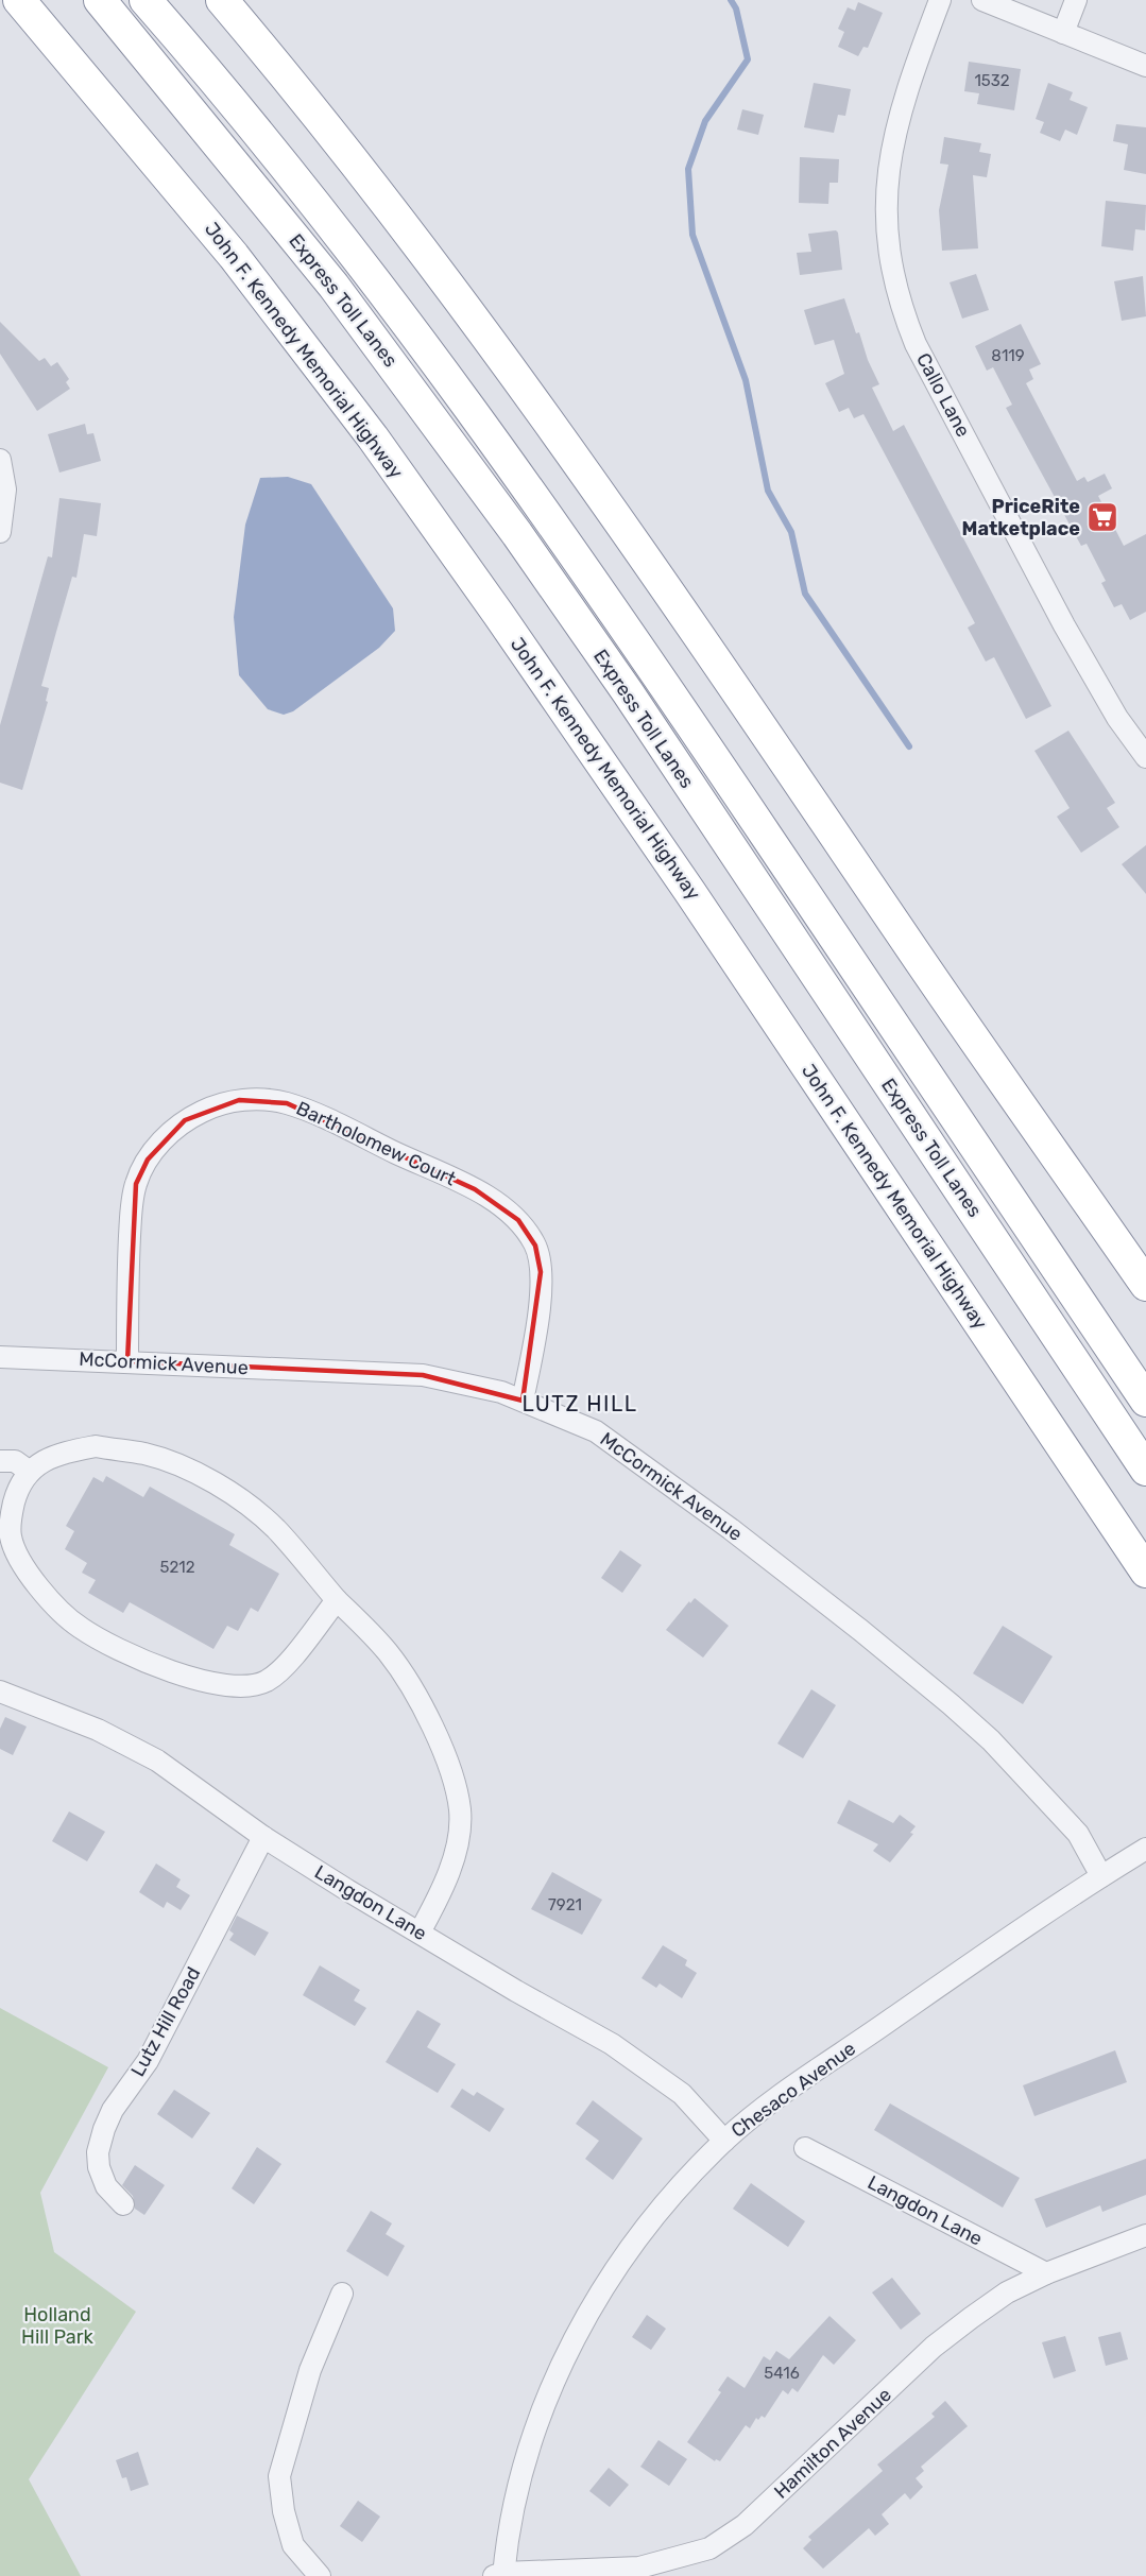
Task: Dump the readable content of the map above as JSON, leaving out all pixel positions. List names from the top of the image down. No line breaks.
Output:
{"streets":{"highway":["Express Toll Lanes","John F. Kennedy Memorial Highway"],"street":["Callo Lane","Bartholomew Court","McCormick Avenue","Langdon Lane","Lutz Hill Road","Chesaco Avenue","Hamilton Avenue"]},"crossings":[["Bartholomew Court","McCormick Avenue"],["McCormick Avenue","Chesaco Avenue"],["Langdon Lane","Lutz Hill Road"],["Langdon Lane","Chesaco Avenue"],["Langdon Lane","Hamilton Avenue"],["Chesaco Avenue","Hamilton Avenue"]],"districts":["LUTZ HILL"],"parks":["Holland Hill Park"],"places":{"supermarket":["PriceRite Matketplace"]},"house_numbers":["1532","8119","5212","7921","5416"]}
